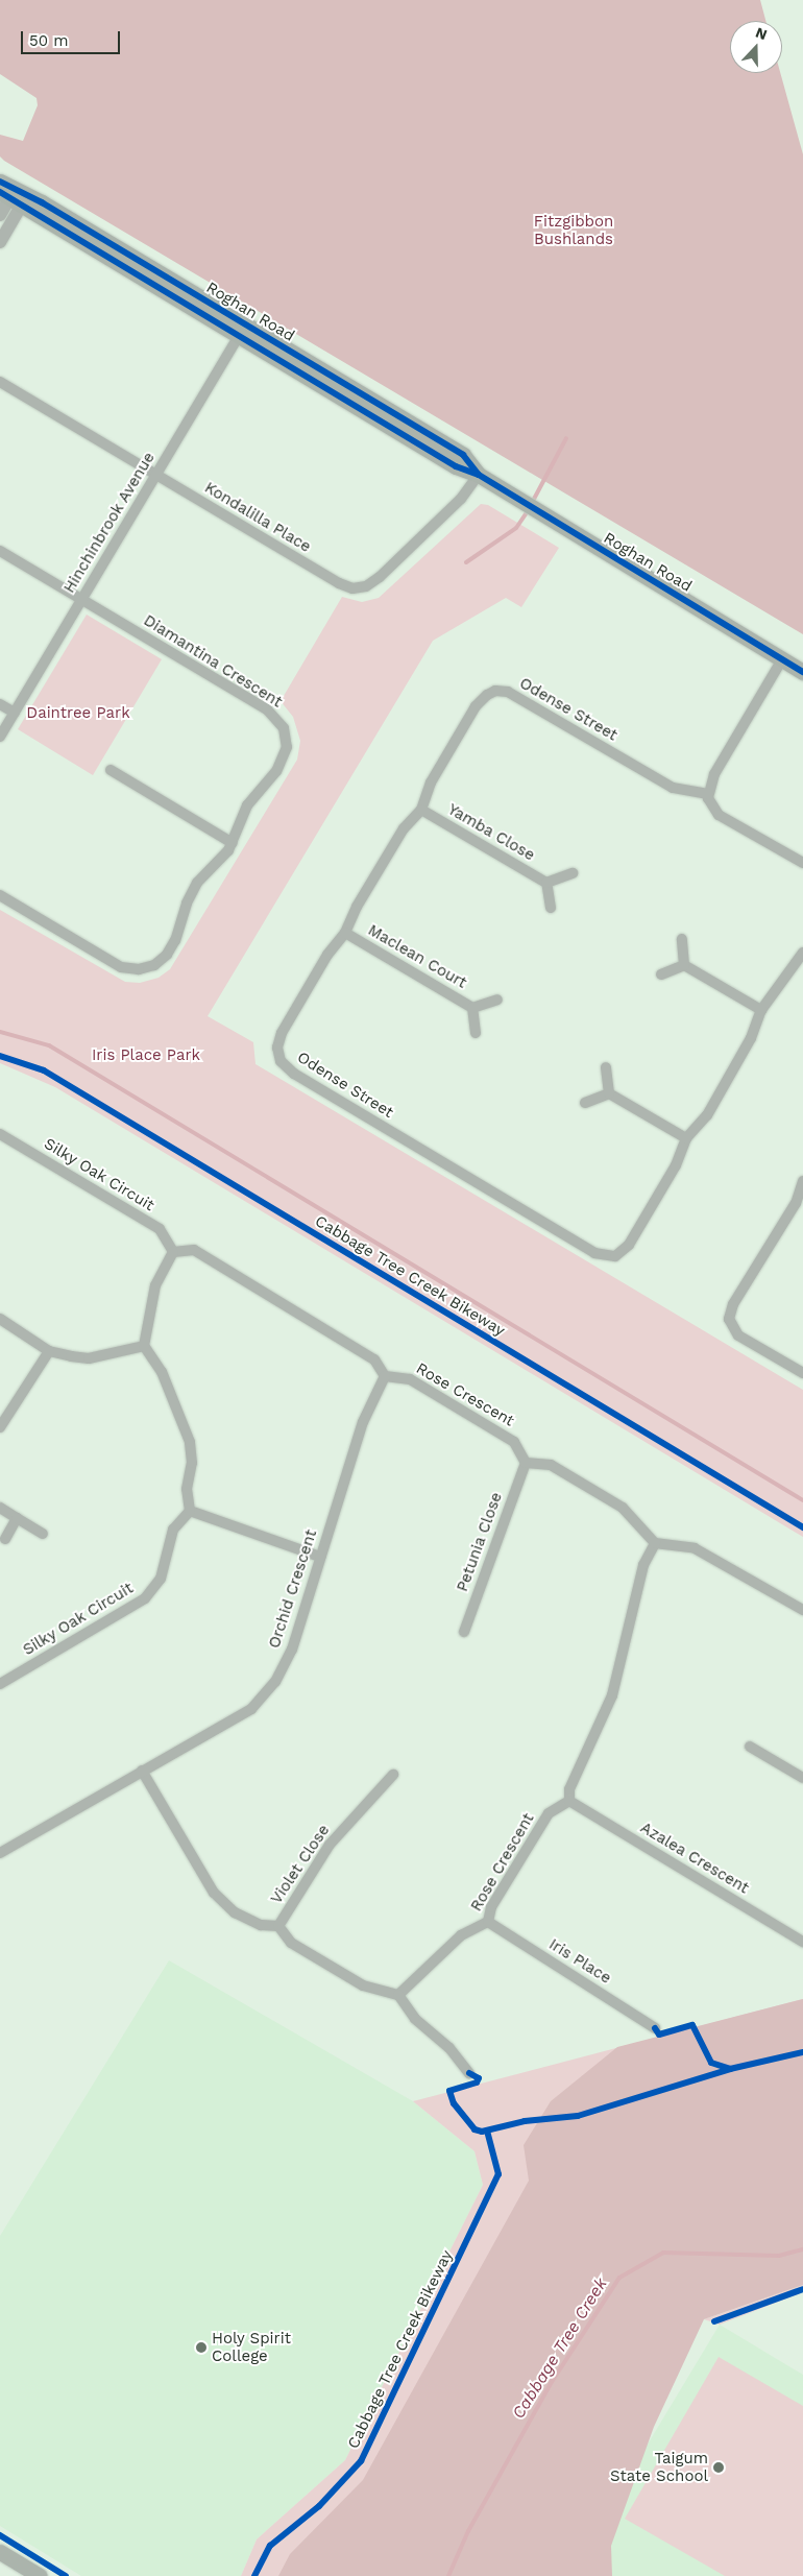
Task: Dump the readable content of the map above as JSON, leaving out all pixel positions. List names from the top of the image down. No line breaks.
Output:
{"streets":{"main road":["Roghan Road"],"street":["Kondalilla Place","Hinchinbrook Avenue","Diamantina Crescent","Odense Street","Yamba Close","Maclean Court","Silky Oak Circuit","Rose Crescent","Petunia Close","Orchid Crescent","Azalea Crescent","Violet Close","Iris Place"],"cycle path":["Cabbage Tree Creek Bikeway"]},"crossings":[["Roghan Road","Kondalilla Place"],["Roghan Road","Hinchinbrook Avenue"],["Kondalilla Place","Hinchinbrook Avenue"],["Hinchinbrook Avenue","Diamantina Crescent"],["Odense Street","Yamba Close"],["Odense Street","Maclean Court"],["Rose Crescent","Petunia Close"],["Rose Crescent","Orchid Crescent"],["Rose Crescent","Azalea Crescent"],["Rose Crescent","Iris Place"]],"water":["Cabbage Tree Creek"],"parks":["Fitzgibbon Bushlands","Daintree Park","Iris Place Park"],"places":["Holy Spirit College","Taigum State School"],"scale_bar":"50 m","north":"top"}
